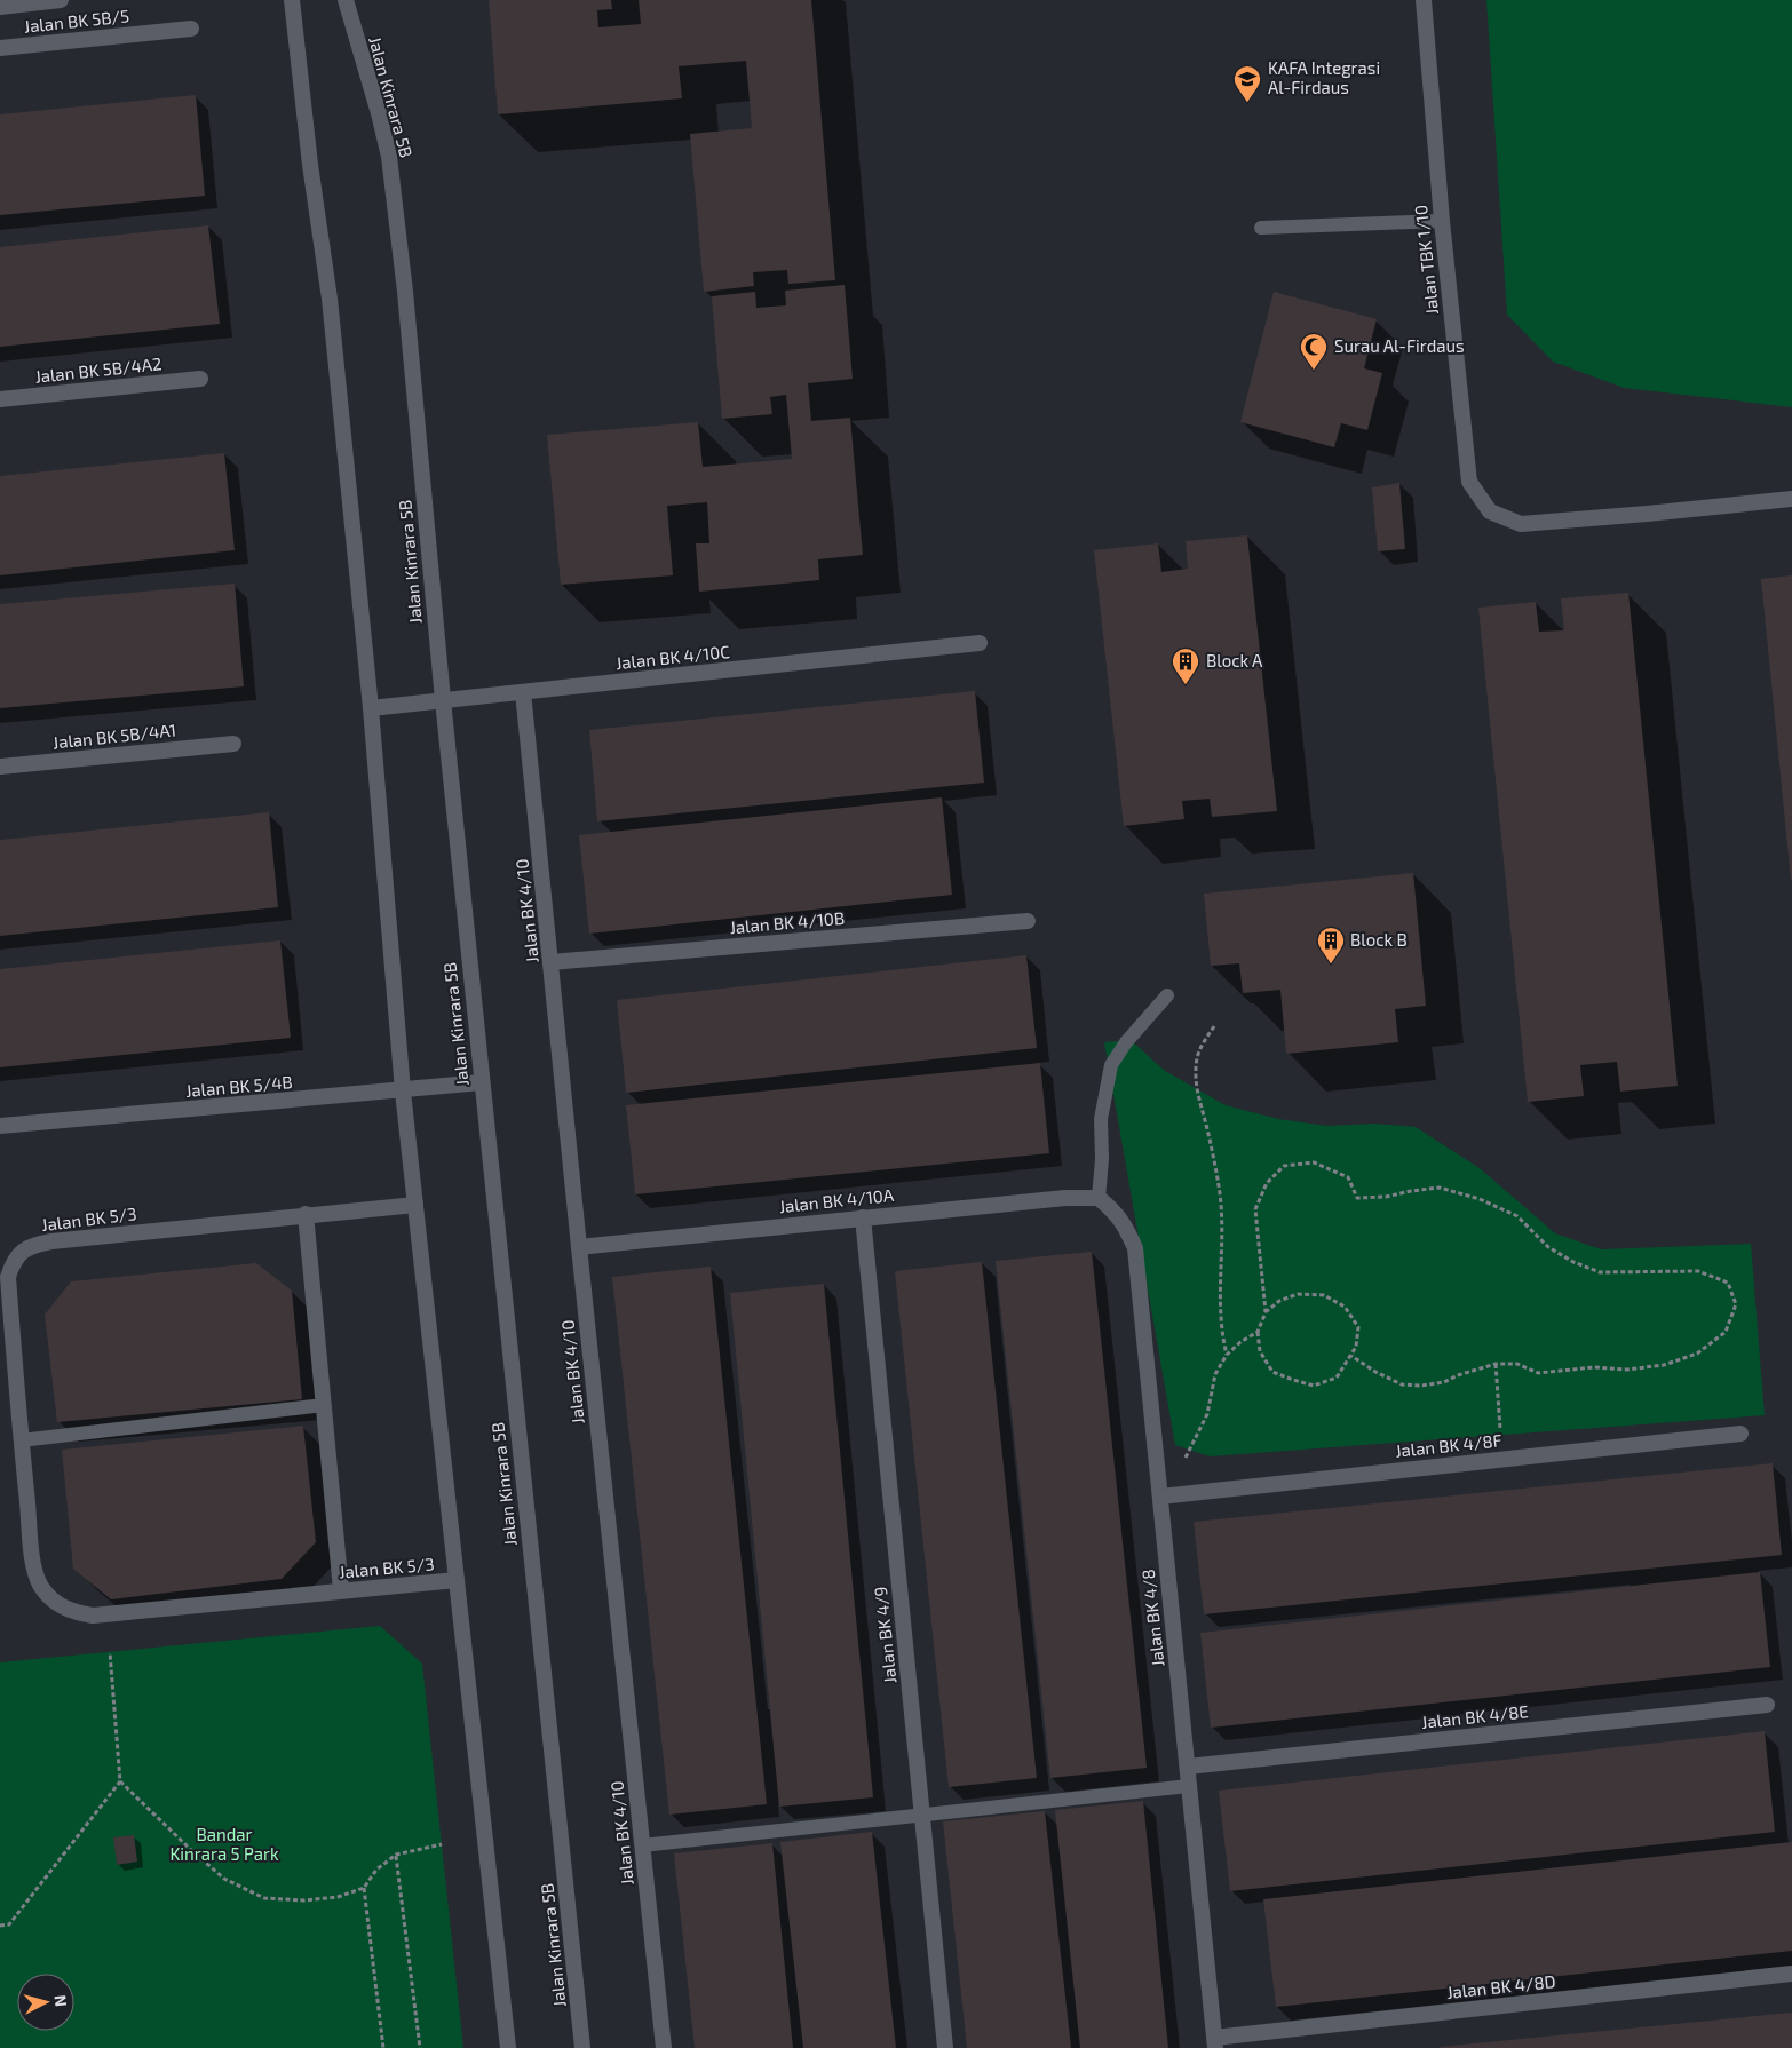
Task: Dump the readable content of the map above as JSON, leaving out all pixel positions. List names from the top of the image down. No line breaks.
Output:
{"streets":{"street":["Jalan BK 5B/5","Jalan Kinrara 5B","Jalan TBK 1/10","Jalan BK 5B/4A2","Jalan BK 4/10C","Jalan BK 5B/4A1","Jalan BK 4/10","Jalan BK 4/10B","Jalan BK 5/4B","Jalan BK 4/10A","Jalan BK 5/3","Jalan BK 4/8F","Jalan BK 4/8","Jalan BK 4/9","Jalan BK 4/8E","Jalan BK 4/8D"]},"crossings":[["Jalan Kinrara 5B","Jalan BK 4/10C"],["Jalan Kinrara 5B","Jalan BK 5/4B"],["Jalan BK 4/10C","Jalan BK 4/10"],["Jalan BK 4/10","Jalan BK 4/10B"],["Jalan BK 4/10","Jalan BK 4/10A"],["Jalan BK 4/10A","Jalan BK 4/8"],["Jalan BK 4/10A","Jalan BK 4/9"],["Jalan BK 4/8F","Jalan BK 4/8"],["Jalan BK 4/8","Jalan BK 4/8E"],["Jalan BK 4/8","Jalan BK 4/8D"]],"parks":["Bandar Kinrara 5 Park"],"places":{"school or university":["KAFA Integrasi Al-Firdaus"],"mosque":["Surau Al-Firdaus"],"building":["Block A","Block B"]},"north":"right"}
